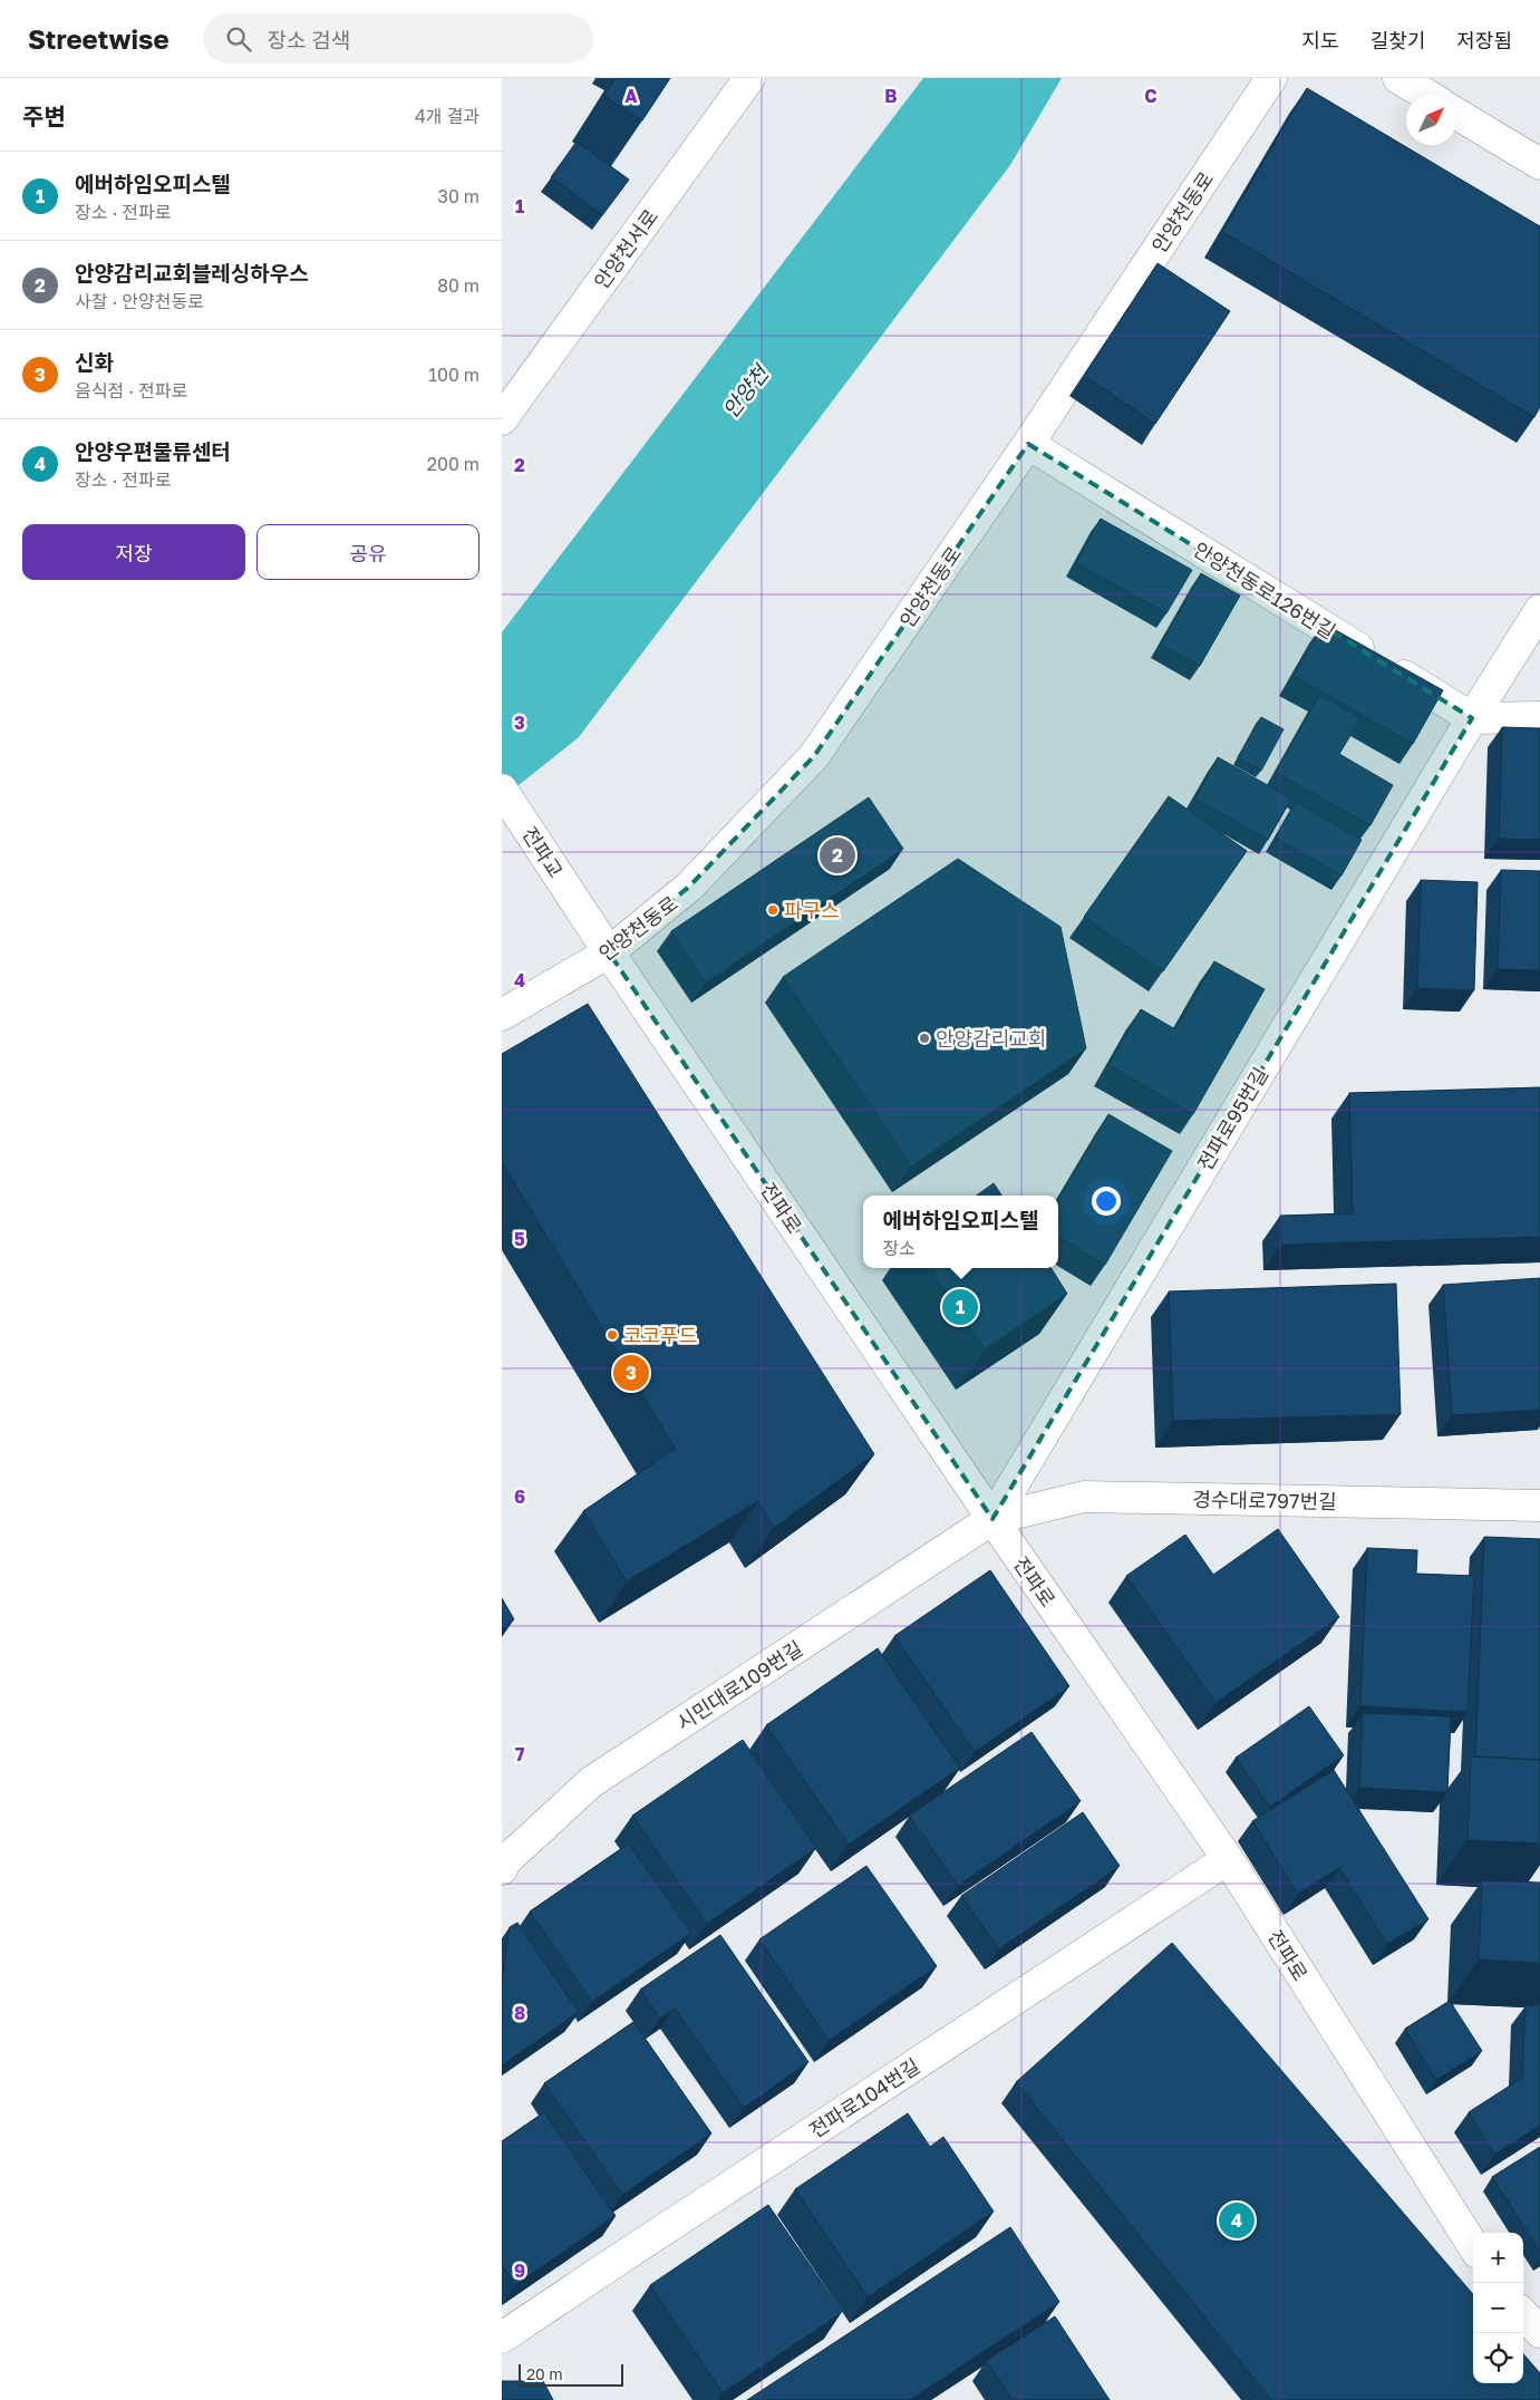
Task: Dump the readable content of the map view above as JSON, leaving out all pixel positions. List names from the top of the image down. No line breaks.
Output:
{"streets":{"street":["안양천동로","안양천서로","안양천동로126번길","전파교","전파로95번길","전파로","경수대로797번길","시민대로109번길","전파로104번길"]},"crossings":[["안양천동로","안양천동로126번길"],["안양천동로","전파로"],["안양천동로126번길","전파로95번길"],["전파교","전파로"],["전파로95번길","전파로"],["전파로95번길","경수대로797번길"],["전파로95번길","시민대로109번길"],["전파로","경수대로797번길"],["전파로","시민대로109번길"],["전파로","전파로104번길"],["경수대로797번길","시민대로109번길"]],"water":["안양천"],"places":["파구스","안양감리교회","코코푸드"],"scale_bar":"20 m","north":"top right","page":{"header":"Streetwise","search":"장소 검색","nav":["지도","길찾기","저장됨"],"heading":["주변","4개 결과"],"list":[{"mark":"1","name":"에버하임오피스텔","note":"장소 · 전파로","value":"30 m"},{"mark":"2","name":"안양감리교회블레싱하우스","note":"사찰 · 안양천동로","value":"80 m"},{"mark":"3","name":"신화","note":"음식점 · 전파로","value":"100 m"},{"mark":"4","name":"안양우편물류센터","note":"장소 · 전파로","value":"200 m"}],"buttons":["저장","공유"],"pins":["2","1","3","4"],"popup":["에버하임오피스텔","장소"],"map_buttons":["+","−"],"scale":"20 m"},"grid":{"columns":["A","B","C"],"rows":["1","2","3","4","5","6","7","8","9"]}}
